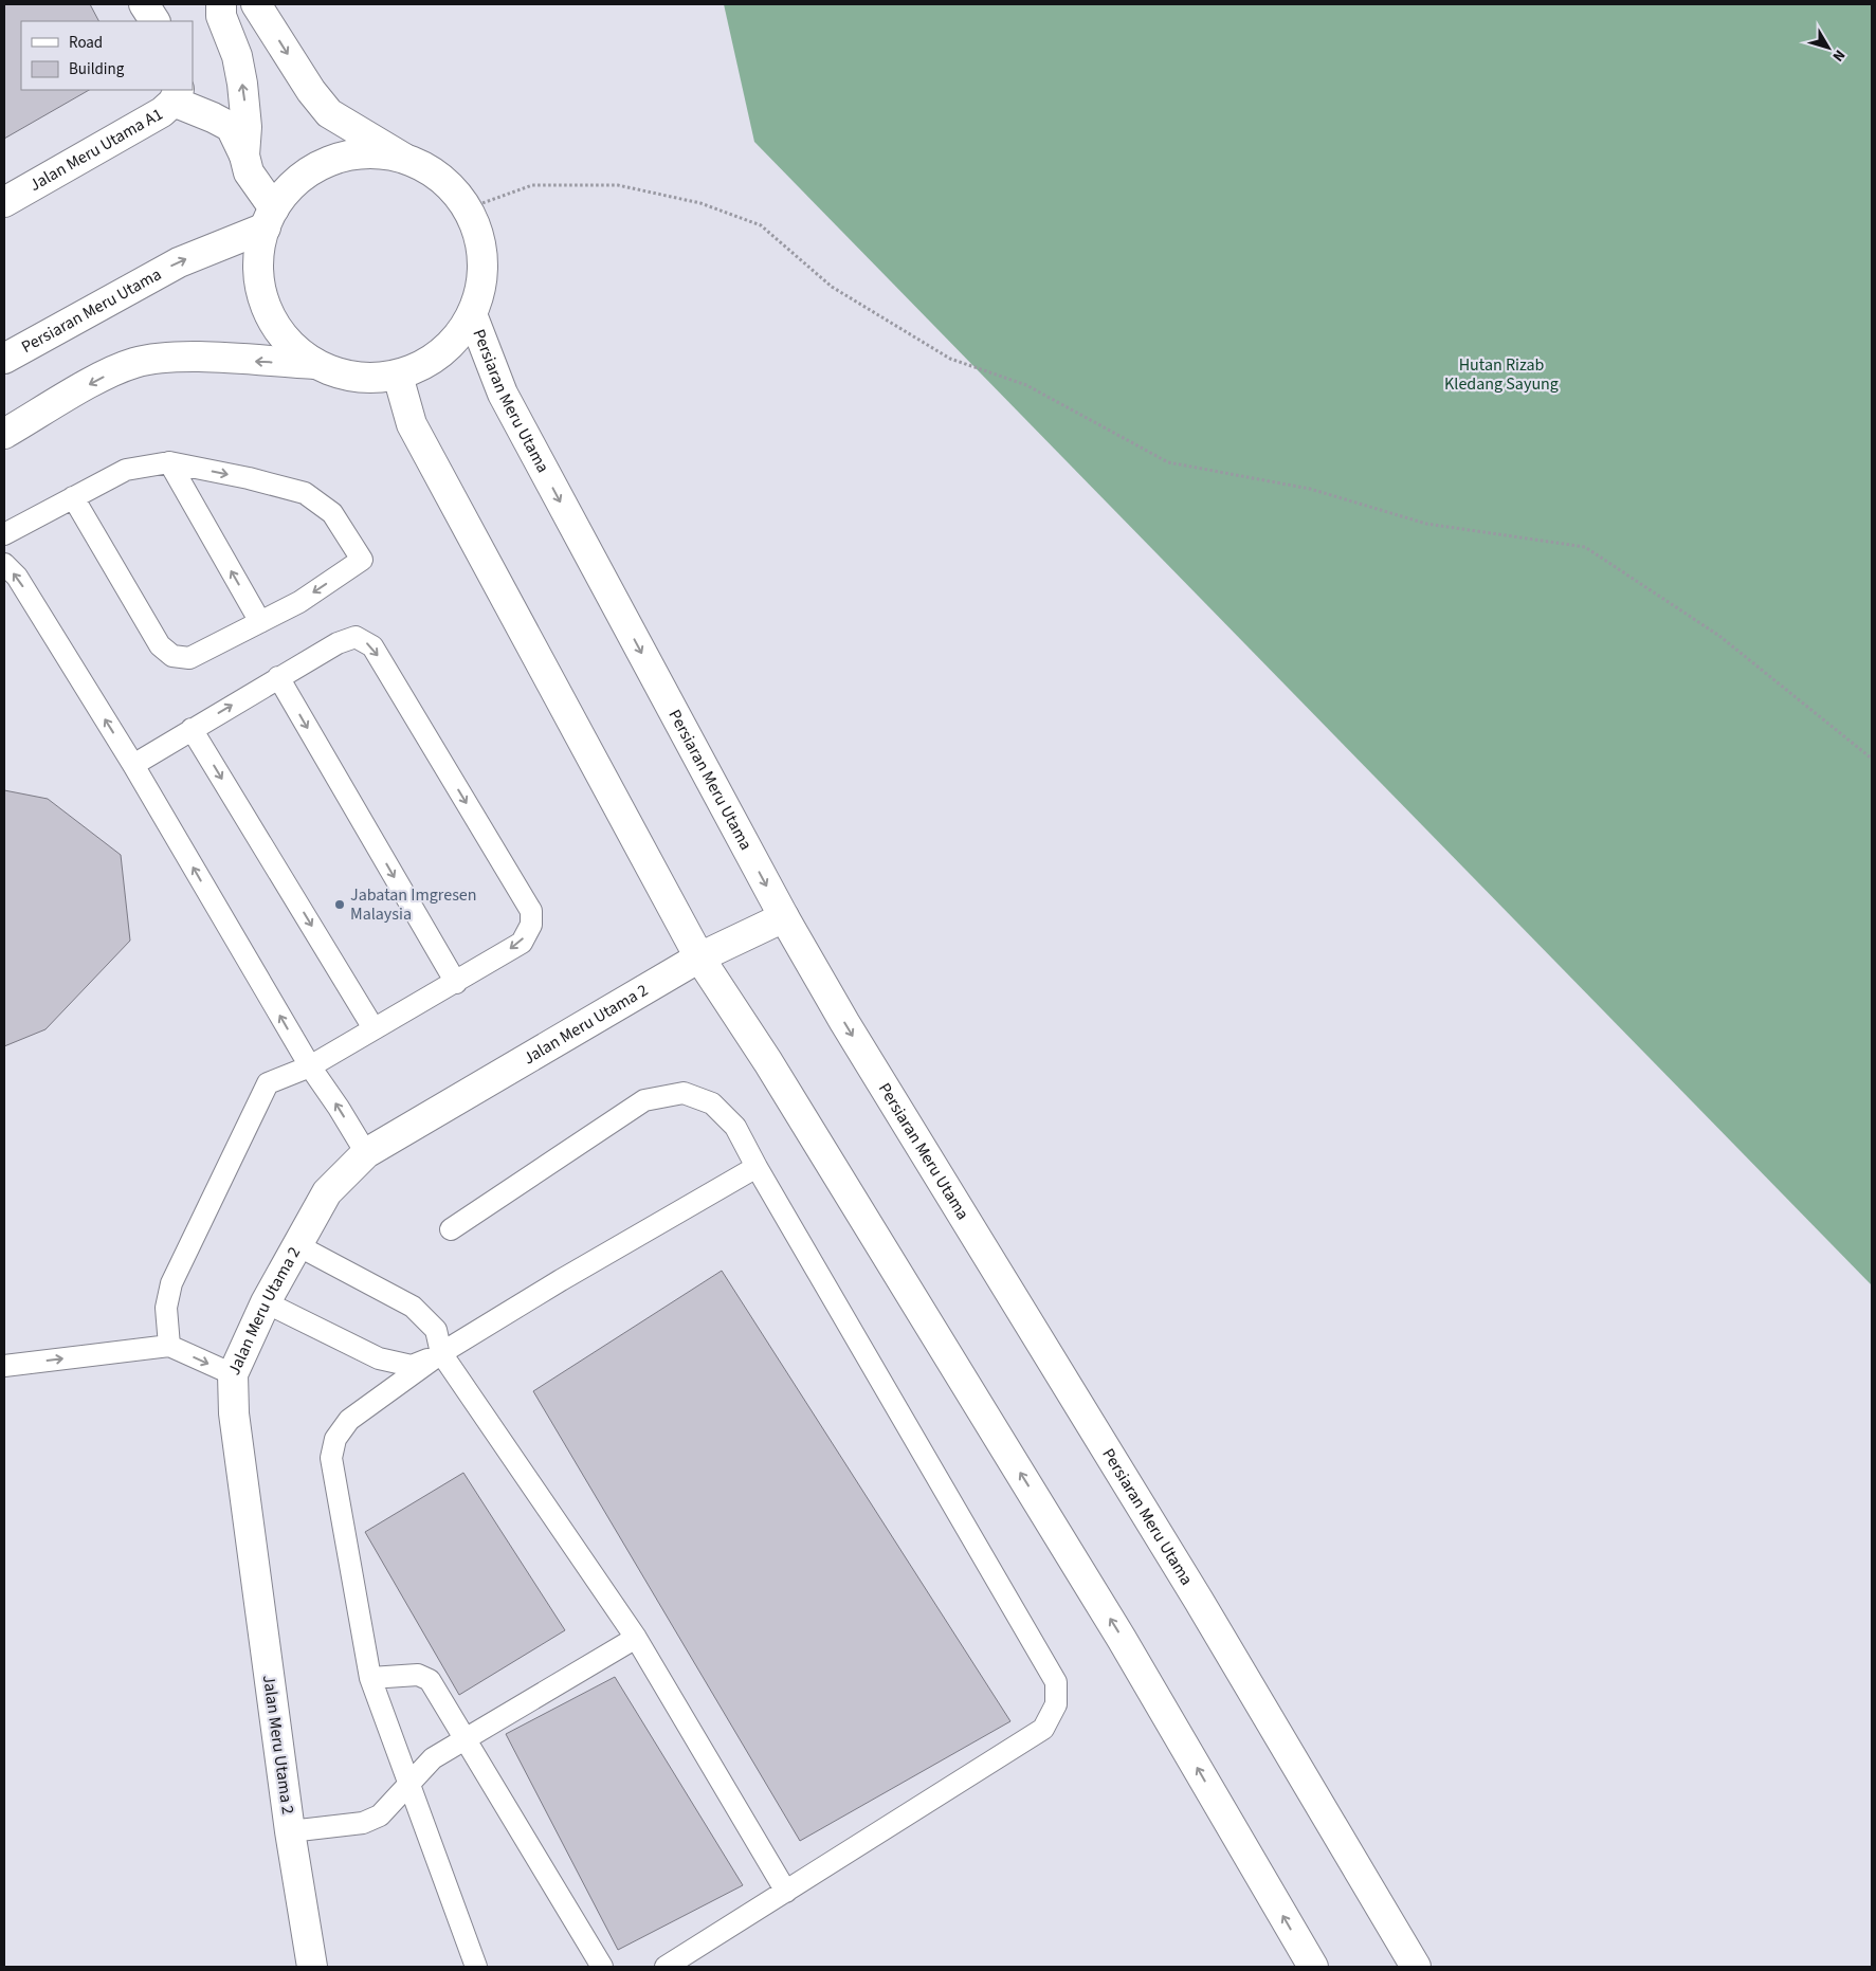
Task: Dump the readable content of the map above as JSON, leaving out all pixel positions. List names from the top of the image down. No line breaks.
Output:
{"streets":{"main road":["Jalan Meru Utama A1","Persiaran Meru Utama","Jalan Meru Utama 2"]},"crossings":[["Persiaran Meru Utama","Jalan Meru Utama 2"]],"parks":["Hutan Rizab Kledang Sayung"],"places":["Jabatan Imgresen Malaysia"],"legend":["Road","Building"],"north":"bottom right"}
